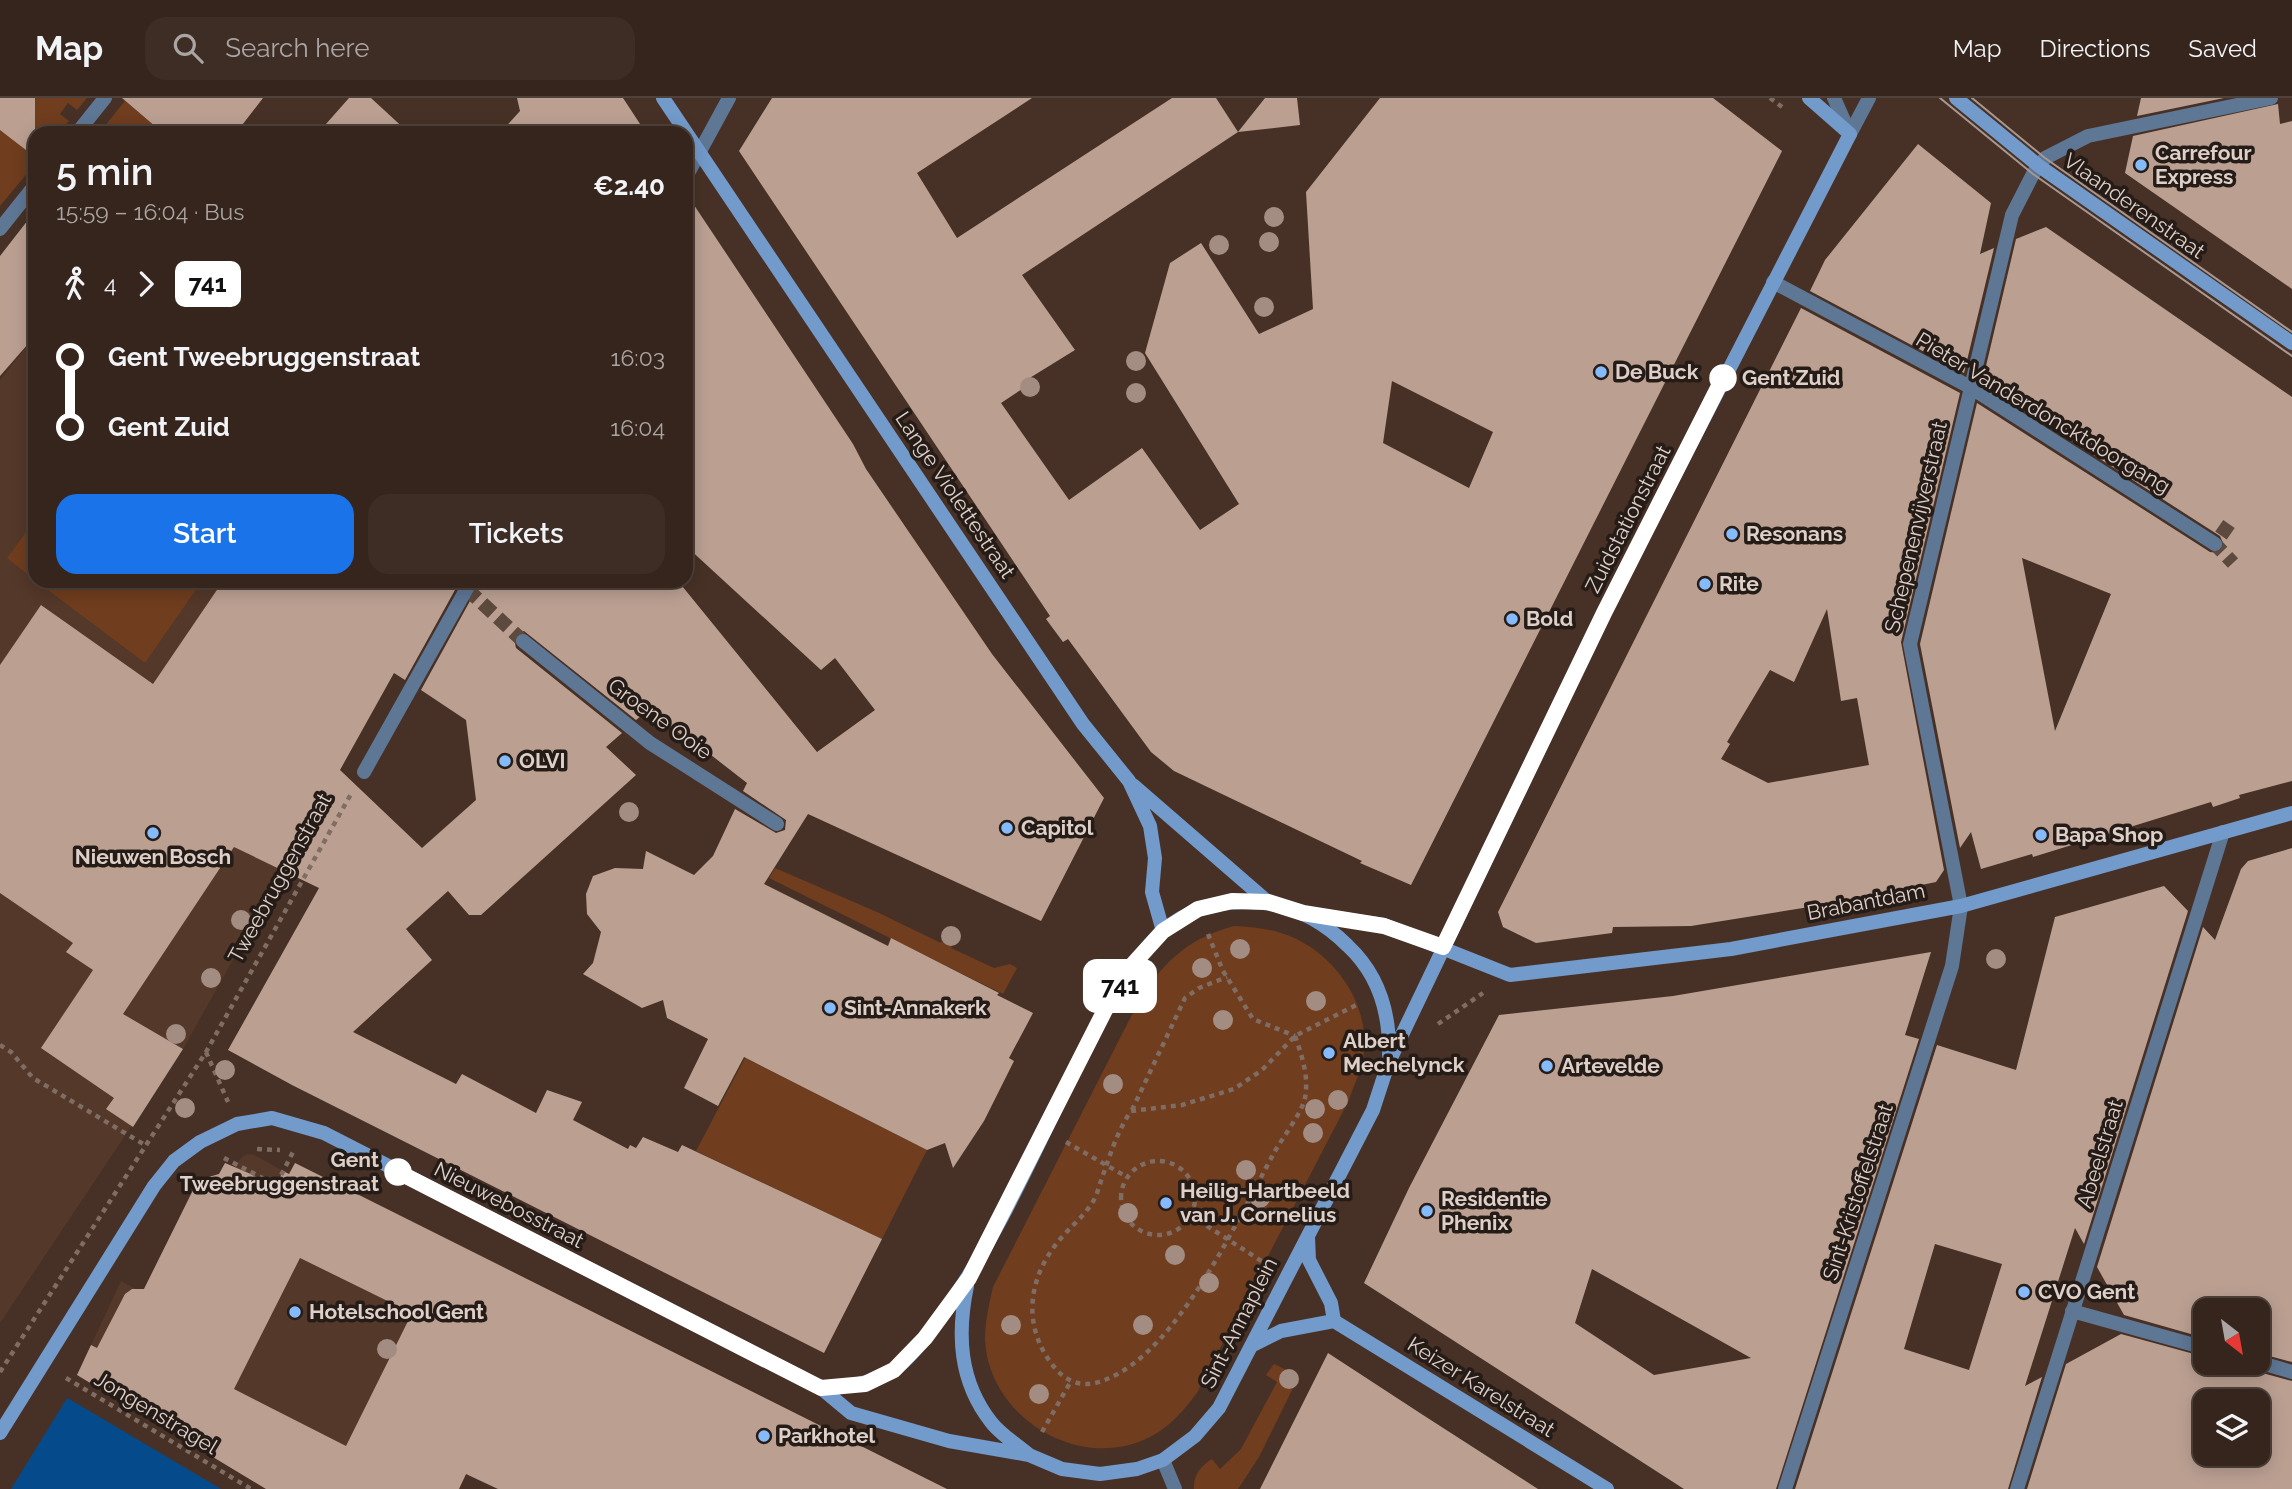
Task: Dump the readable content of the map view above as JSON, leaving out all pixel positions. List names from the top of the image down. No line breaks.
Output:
{"streets":{"street":["Vlaanderenstraat","Pieter Vanderdoncktdoorgang","Lange Violettestraat","Zuidstationstraat","Schepenenvijverstraat","Groene Ooie","Brabantdam","Abeelstraat","Sint-Kristoffelstraat","Nieuwebosstraat","Sint-Annaplein","Keizer Karelstraat"],"path":["Tweebruggenstraat","Jongenstragel"]},"crossings":[["Vlaanderenstraat","Schepenenvijverstraat"],["Pieter Vanderdoncktdoorgang","Zuidstationstraat"],["Pieter Vanderdoncktdoorgang","Schepenenvijverstraat"],["Lange Violettestraat","Sint-Annaplein"],["Zuidstationstraat","Brabantdam"],["Zuidstationstraat","Sint-Annaplein"],["Schepenenvijverstraat","Brabantdam"],["Schepenenvijverstraat","Sint-Kristoffelstraat"],["Brabantdam","Abeelstraat"],["Brabantdam","Sint-Kristoffelstraat"],["Brabantdam","Sint-Annaplein"],["Nieuwebosstraat","Sint-Annaplein"]],"places":["Carrefour Express","De Buck","Gent Zuid","Resonans","Rite","Bold","OLVI","Capitol","Nieuwen Bosch","Bapa Shop","Sint-Annakerk","Albert Mechelynck","Artevelde","Gent Tweebruggenstraat","Heilig-Hartbeeld van J. Cornelius","Residentie Phenix","CVO Gent","Hotelschool Gent","Parkhotel"],"lines":["bus line 741"],"north":"bottom right","page":{"header":"Map","search":"Search here","nav":["Map","Directions","Saved"],"on_map":"741","heading":["5 min","15:59 – 16:04 · Bus","€2.40"],"legs":["4","741"],"list":[{"name":"Gent Tweebruggenstraat","value":"16:03"},{"name":"Gent Zuid","value":"16:04"}],"buttons":["Start","Tickets"]}}
